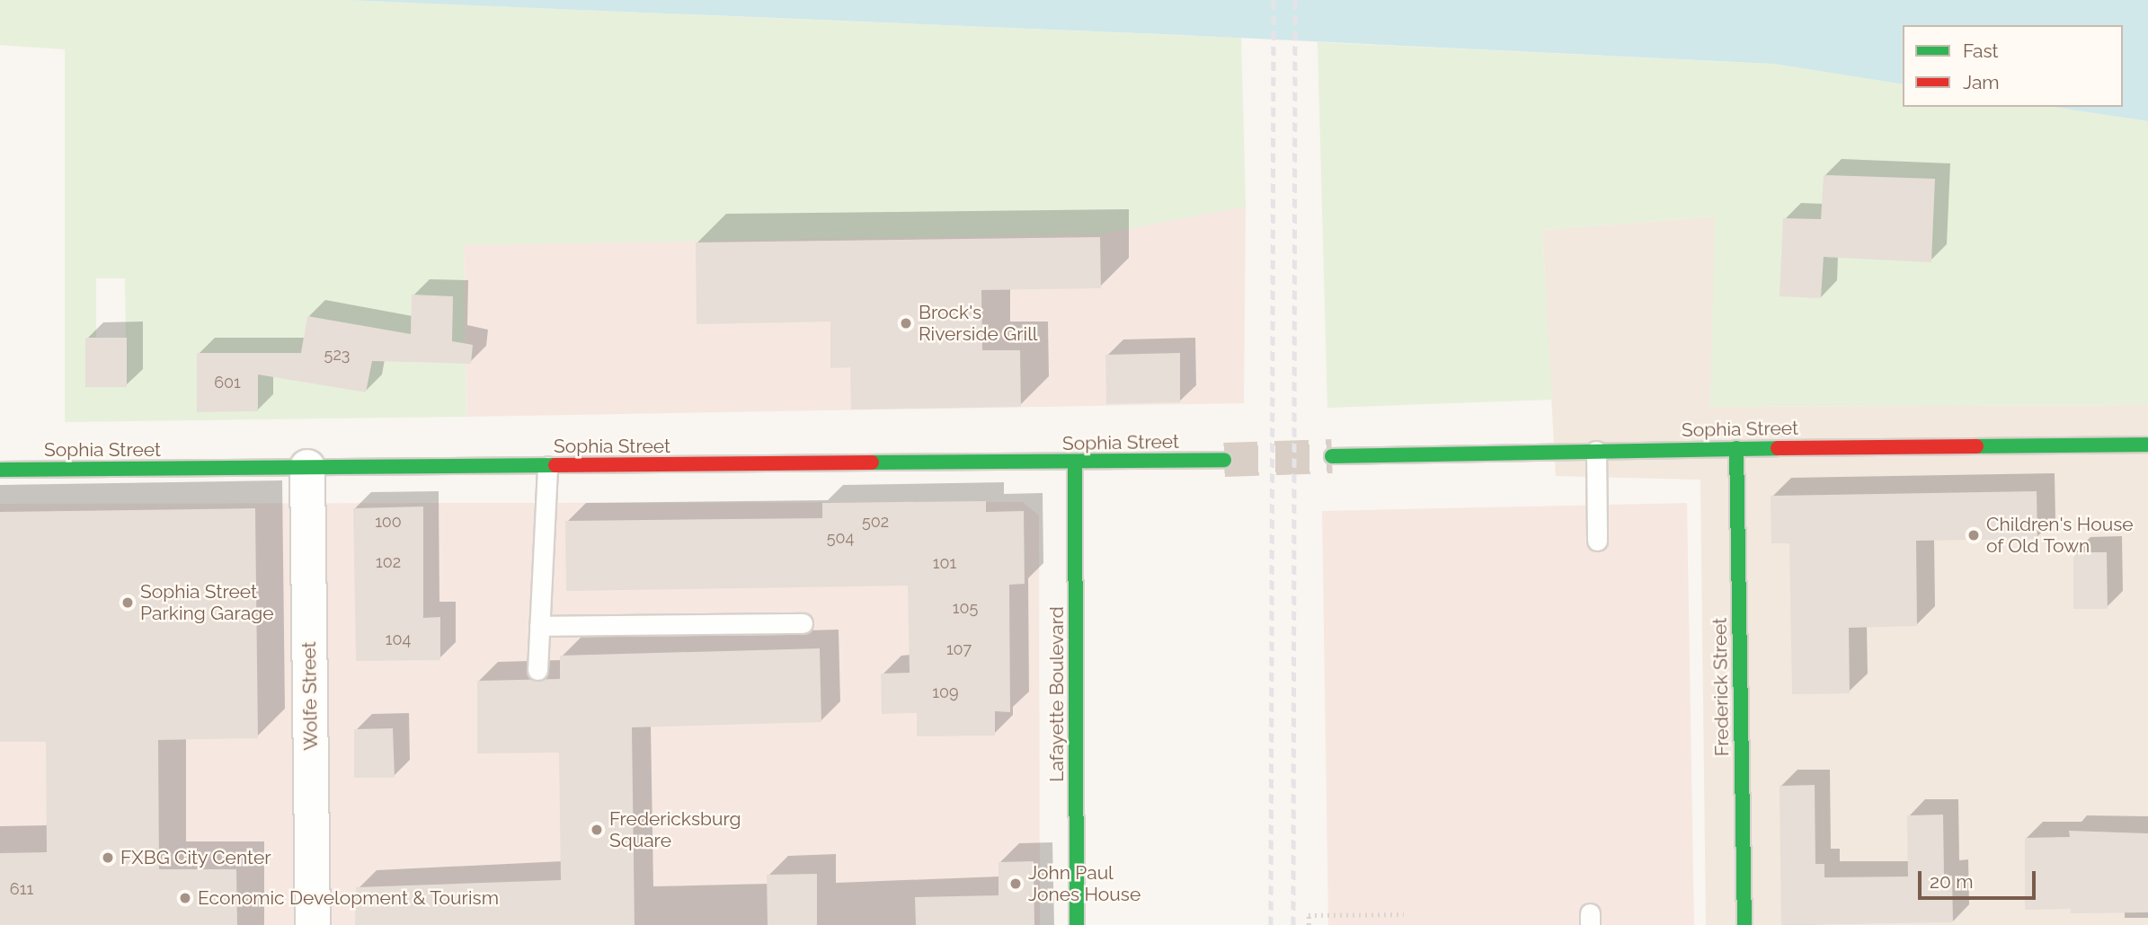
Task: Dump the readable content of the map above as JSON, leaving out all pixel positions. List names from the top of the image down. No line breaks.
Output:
{"streets":{"main road":["Sophia Street","Frederick Street","Lafayette Boulevard"],"street":["Wolfe Street"]},"crossings":[["Sophia Street","Frederick Street"],["Sophia Street","Lafayette Boulevard"],["Sophia Street","Wolfe Street"]],"places":["Brock's Riverside Grill","Children's House of Old Town","Sophia Street Parking Garage","Fredericksburg Square","FXBG City Center","John Paul Jones House","Economic Development & Tourism"],"house_numbers":["523","601","100","502","504","102","101","105","104","107","109","611"],"legend":["Fast","Jam"],"scale_bar":"20 m"}
